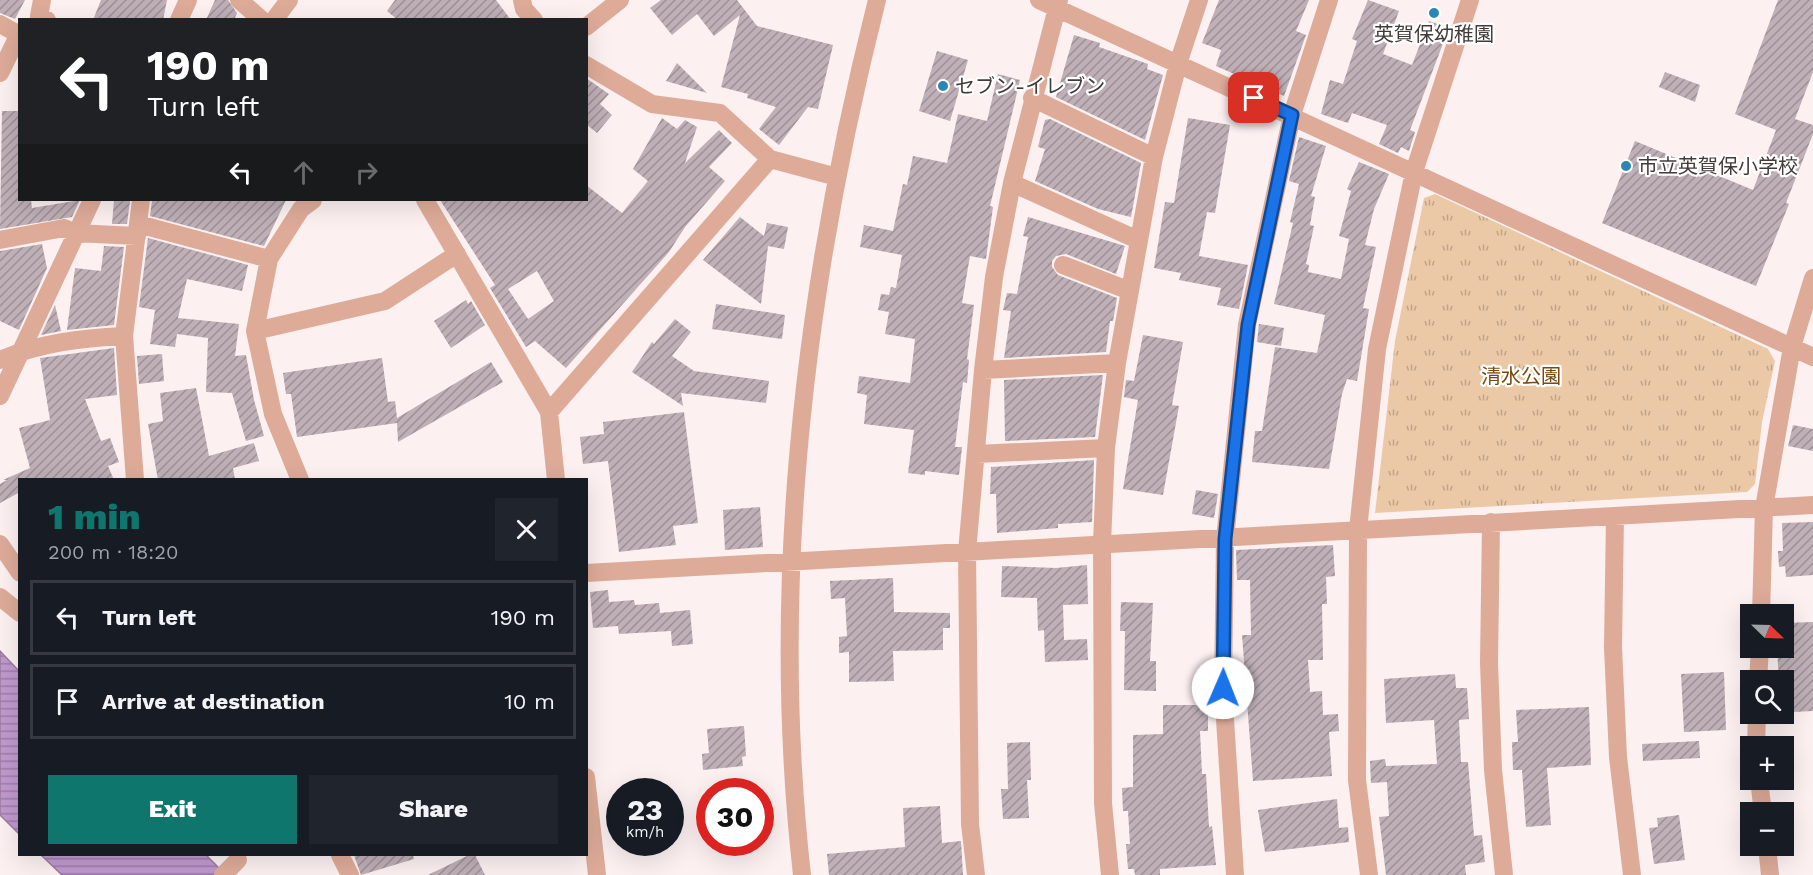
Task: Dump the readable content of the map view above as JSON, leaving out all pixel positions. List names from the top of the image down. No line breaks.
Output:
{"parks":["清水公園"],"places":["英賀保幼稚園","セブン-イレブン","市立英賀保小学校"],"north":"bottom right","page":{"turn":["190 m","Turn left"],"heading":["1 min","200 m · 18:20"],"list":[{"name":"Turn left","value":"190 m"},{"name":"Arrive at destination","value":"10 m"}],"map_buttons":["+","−"],"buttons":["Exit","Share"],"speed":"23 km/h","limit":"30"}}
